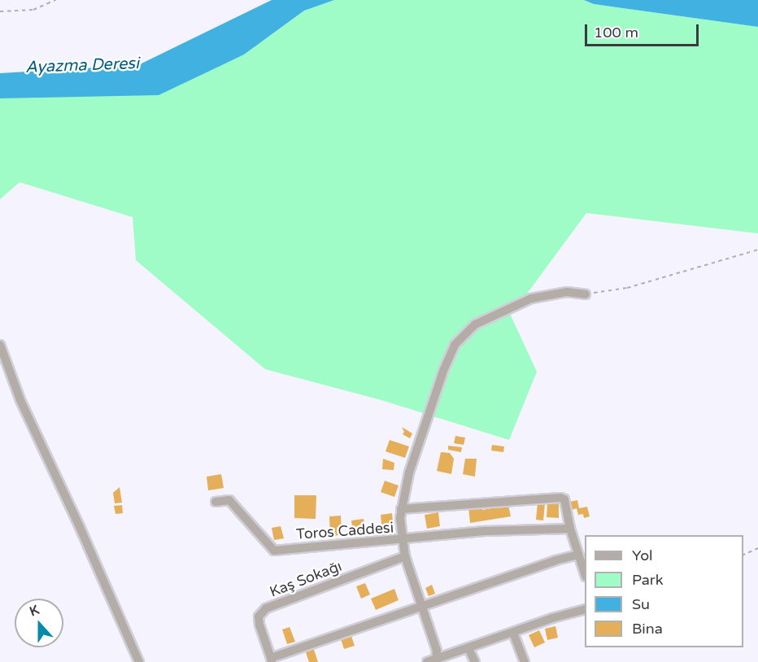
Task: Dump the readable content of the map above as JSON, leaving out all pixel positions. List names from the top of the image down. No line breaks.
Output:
{"streets":{"street":["Toros Caddesi","Kaş Sokağı"]},"crossings":[["Toros Caddesi","Kaş Sokağı"]],"water":["Ayazma Deresi"],"legend":["Yol","Park","Su","Bina"],"scale_bar":"100 m","north":"top"}
